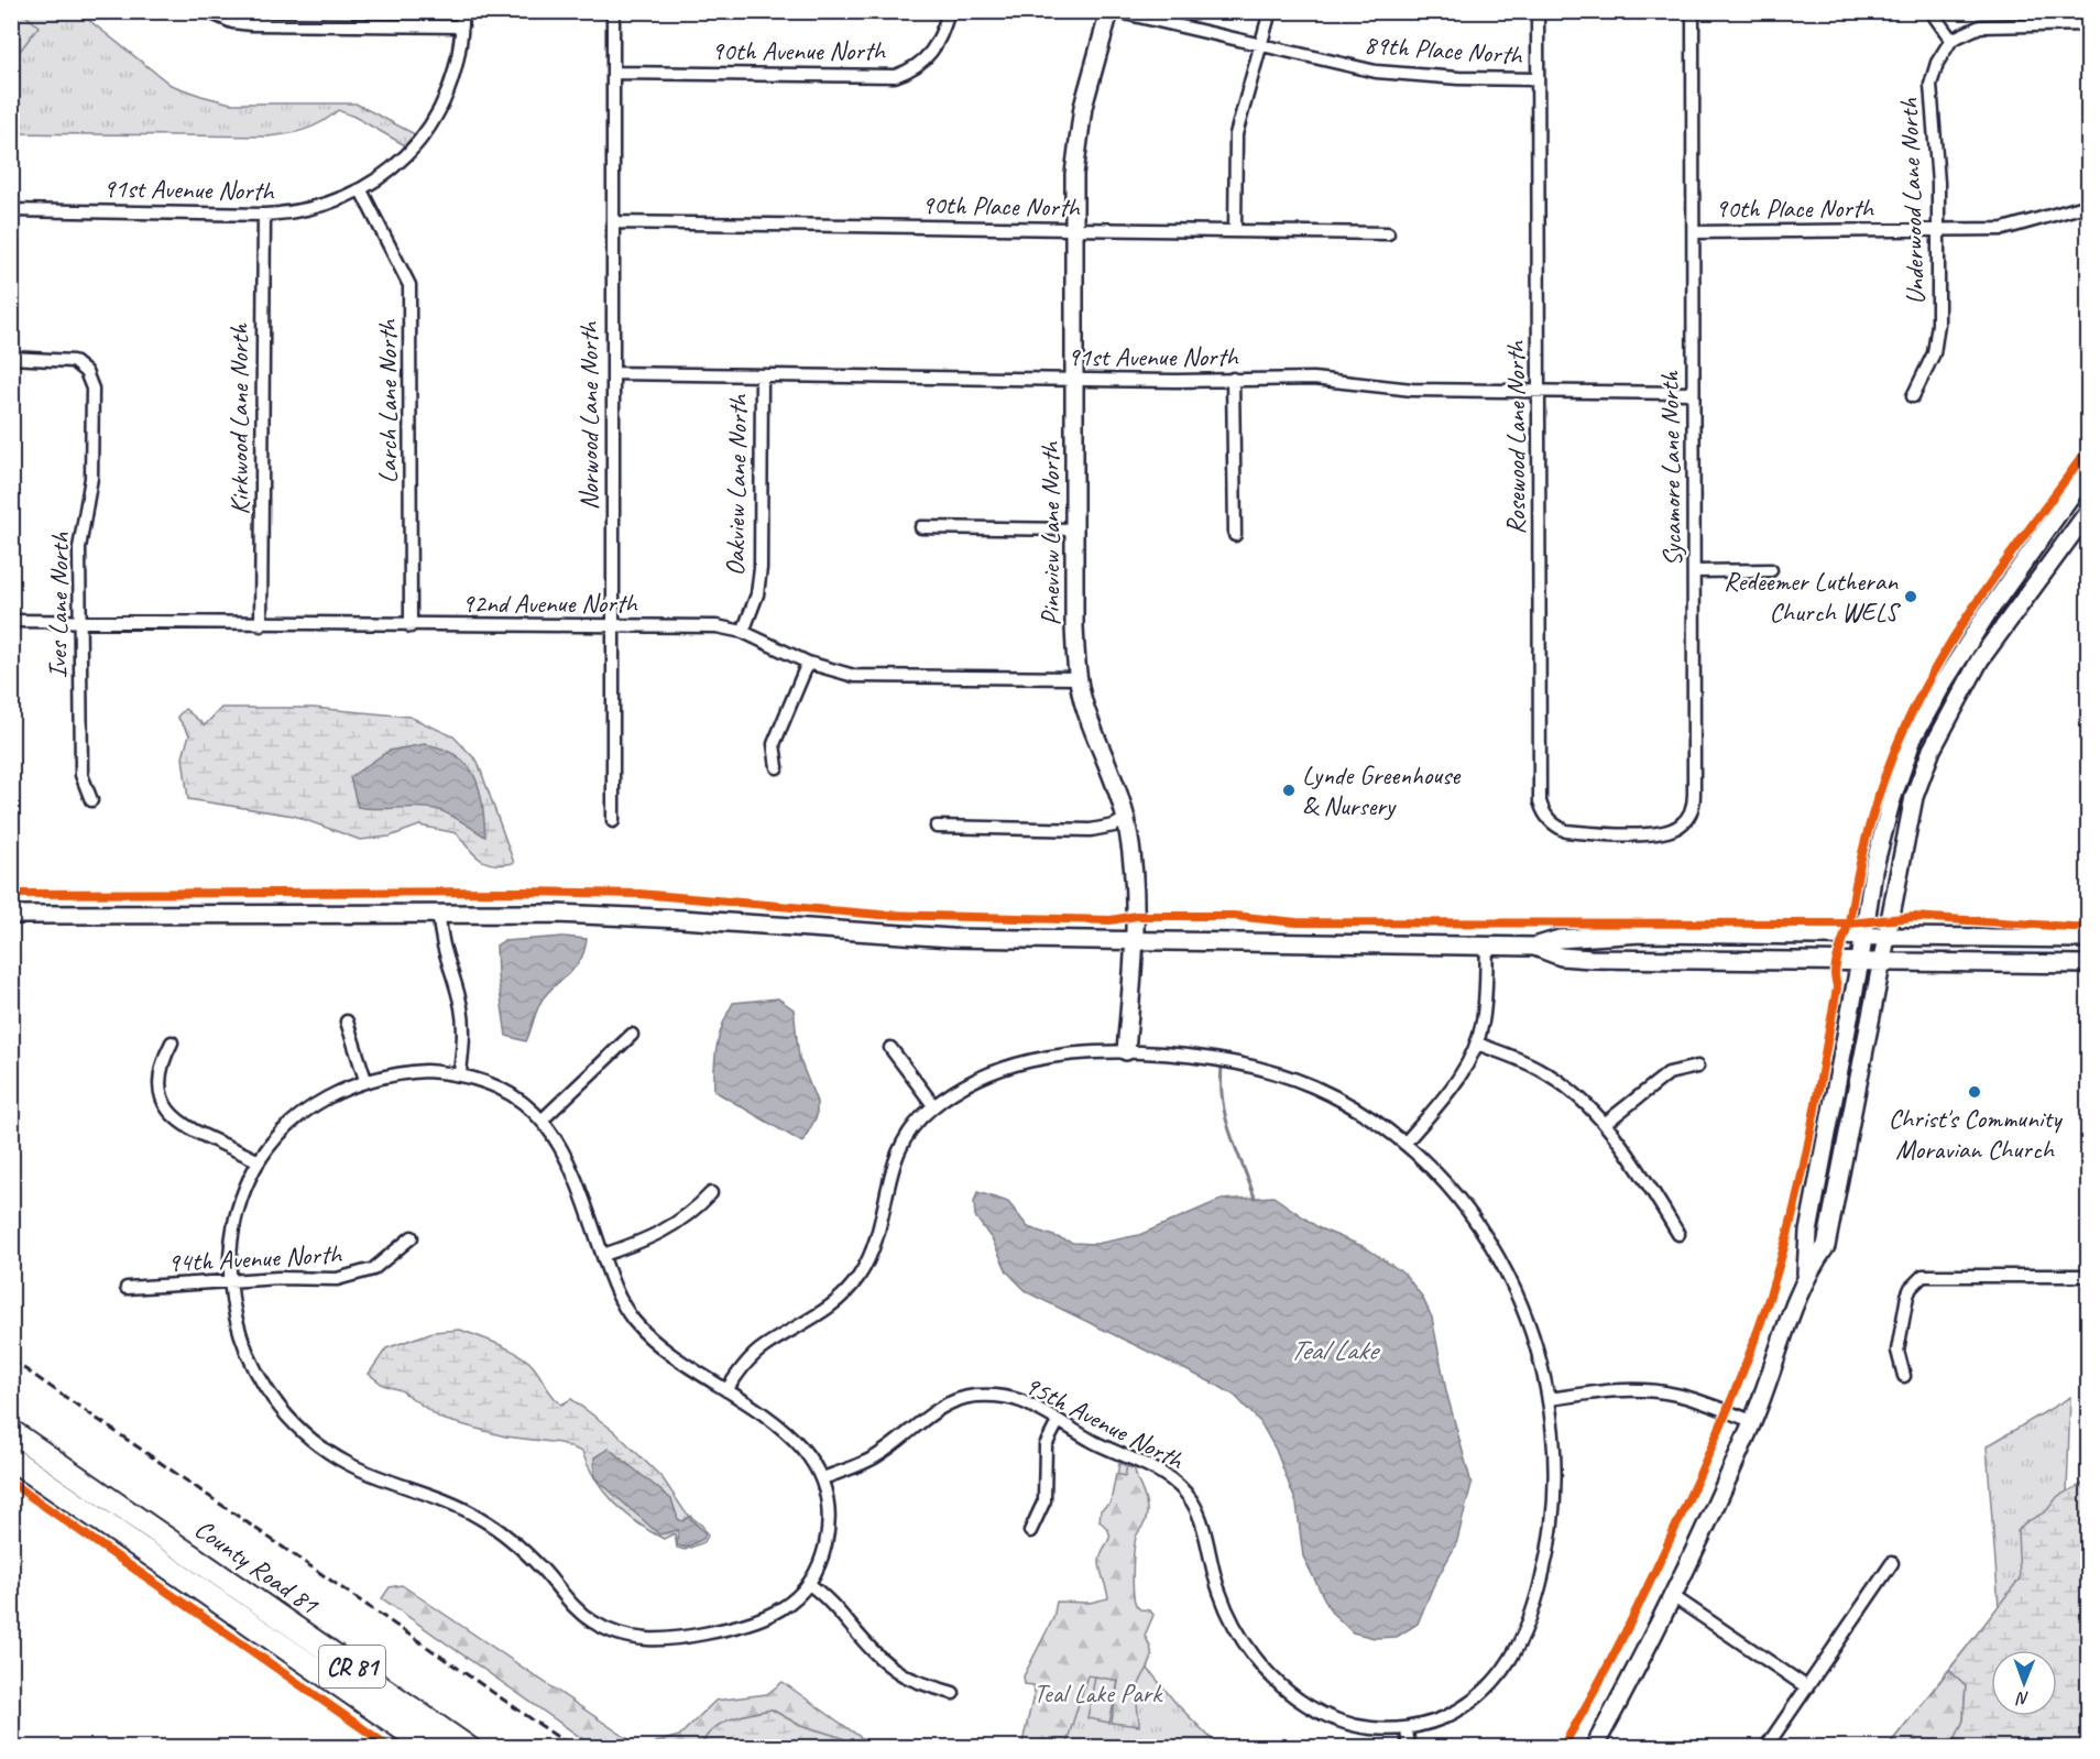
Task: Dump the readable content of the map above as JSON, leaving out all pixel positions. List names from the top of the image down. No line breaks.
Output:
{"streets":{"highway":["County Road 81","CR 81"],"street":["89th Place North","90th Avenue North","91st Avenue North","Underwood Lane North","90th Place North","Larch Lane North","Norwood Lane North","Kirkwood Lane North","Rosewood Lane North","Sycamore Lane North","Oakview Lane North","Pineview Lane North","92nd Avenue North","Ives Lane North","94th Avenue North","95th Avenue North"]},"crossings":[["89th Place North","Rosewood Lane North"],["90th Avenue North","Norwood Lane North"],["91st Avenue North","Larch Lane North"],["91st Avenue North","Norwood Lane North"],["91st Avenue North","Kirkwood Lane North"],["91st Avenue North","Rosewood Lane North"],["91st Avenue North","Sycamore Lane North"],["91st Avenue North","Oakview Lane North"],["91st Avenue North","Pineview Lane North"],["Underwood Lane North","90th Place North"],["90th Place North","Norwood Lane North"],["90th Place North","Sycamore Lane North"],["90th Place North","Pineview Lane North"],["Larch Lane North","92nd Avenue North"],["Norwood Lane North","92nd Avenue North"],["Kirkwood Lane North","92nd Avenue North"],["Rosewood Lane North","Sycamore Lane North"],["Oakview Lane North","92nd Avenue North"],["Pineview Lane North","92nd Avenue North"],["92nd Avenue North","Ives Lane North"]],"water":["Teal Lake"],"parks":["Teal Lake Park"],"places":["Redeemer Lutheran Church WELS","Lynde Greenhouse & Nursery","Christ's Community Moravian Church"],"north":"bottom"}
